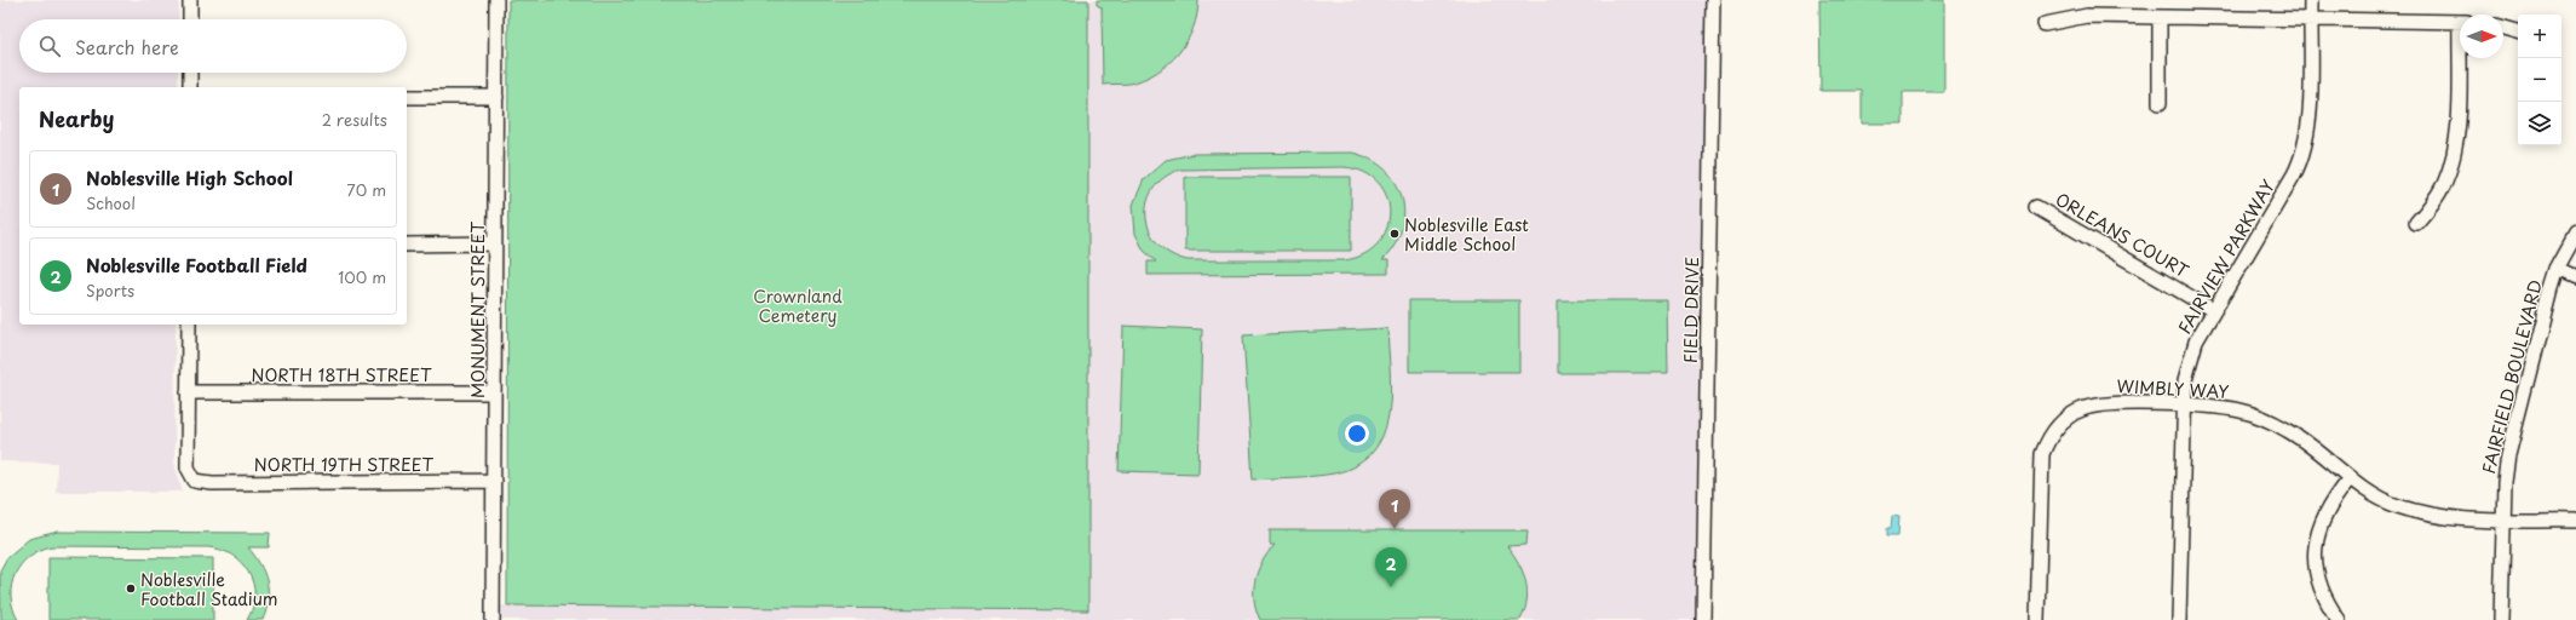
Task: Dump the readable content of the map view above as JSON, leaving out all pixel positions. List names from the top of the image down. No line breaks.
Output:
{"streets":{"street":["ORLEANS COURT","FAIRVIEW PARKWAY","MONUMENT STREET","FIELD DRIVE","NORTH 18TH STREET","FAIRFIELD BOULEVARD","WIMBLY WAY","NORTH 19TH STREET"]},"crossings":[["ORLEANS COURT","FAIRVIEW PARKWAY"],["FAIRVIEW PARKWAY","WIMBLY WAY"],["MONUMENT STREET","NORTH 18TH STREET"],["MONUMENT STREET","NORTH 19TH STREET"],["NORTH 18TH STREET","NORTH 19TH STREET"],["FAIRFIELD BOULEVARD","WIMBLY WAY"]],"parks":["Crownland Cemetery"],"places":["Noblesville East Middle School","Noblesville Football Stadium"],"north":"right","page":{"map_buttons":["+","−"],"search":"Search here","heading":["Nearby","2 results"],"list":[{"mark":"1","name":"Noblesville High School","note":"School","value":"70 m"},{"mark":"2","name":"Noblesville Football Field","note":"Sports","value":"100 m"}],"pins":["1","2"]}}
